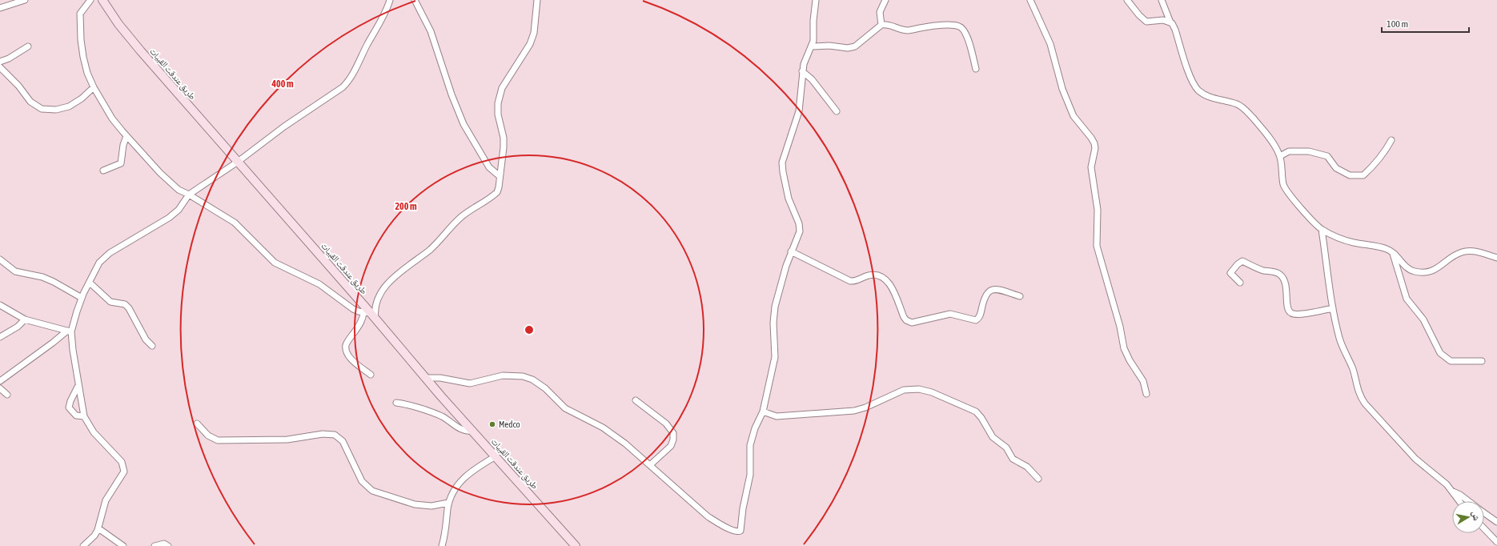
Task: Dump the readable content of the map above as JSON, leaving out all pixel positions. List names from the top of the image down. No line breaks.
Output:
{"streets":{"main road":["طريق عندقت القبيات"]},"places":["Medco"],"scale_bar":"100 m","north":"right","rings":["400 m","200 m"]}
